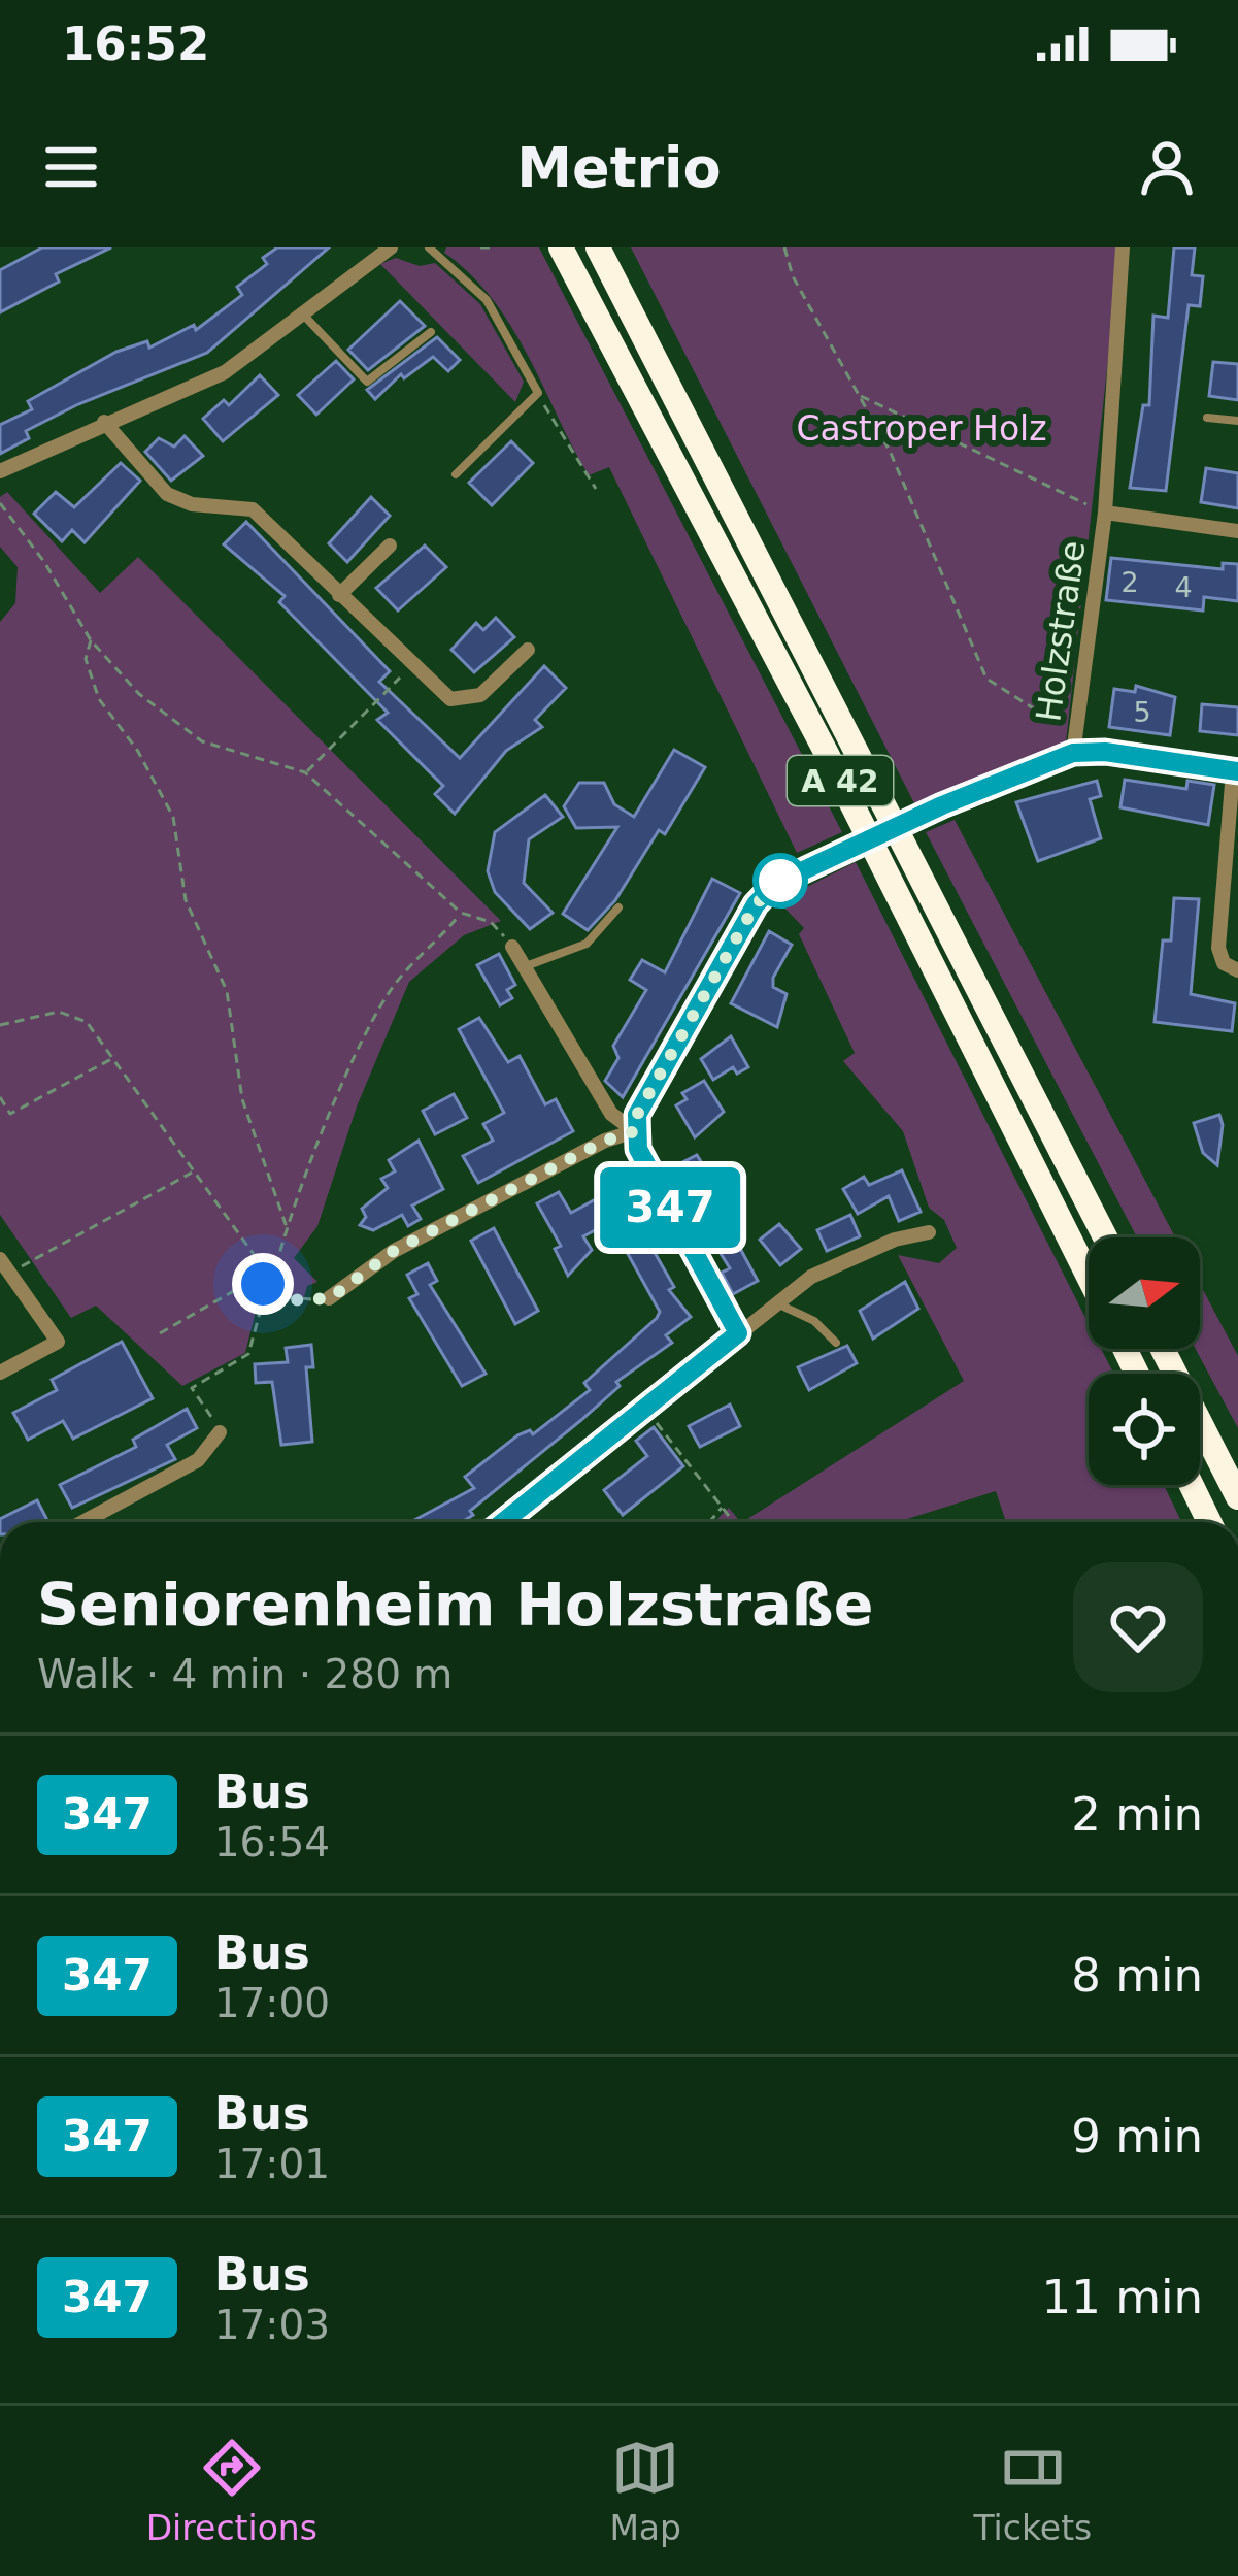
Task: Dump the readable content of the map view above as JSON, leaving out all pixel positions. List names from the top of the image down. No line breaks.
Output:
{"streets":{"highway":["A 42"],"street":["Holzstraße"]},"parks":["Castroper Holz"],"lines":["bus line 347"],"house_numbers":["2","4","5"],"north":"right","page":{"status":"16:52","header":"Metrio","on_map":"347","heading":["Seniorenheim Holzstraße","Walk · 4 min · 280 m"],"list":[{"mark":"347","name":"Bus","note":"16:54","value":"2 min"},{"mark":"347","name":"Bus","note":"17:00","value":"8 min"},{"mark":"347","name":"Bus","note":"17:01","value":"9 min"},{"mark":"347","name":"Bus","note":"17:03","value":"11 min"}],"tabs":["Directions","Map","Tickets"]}}
